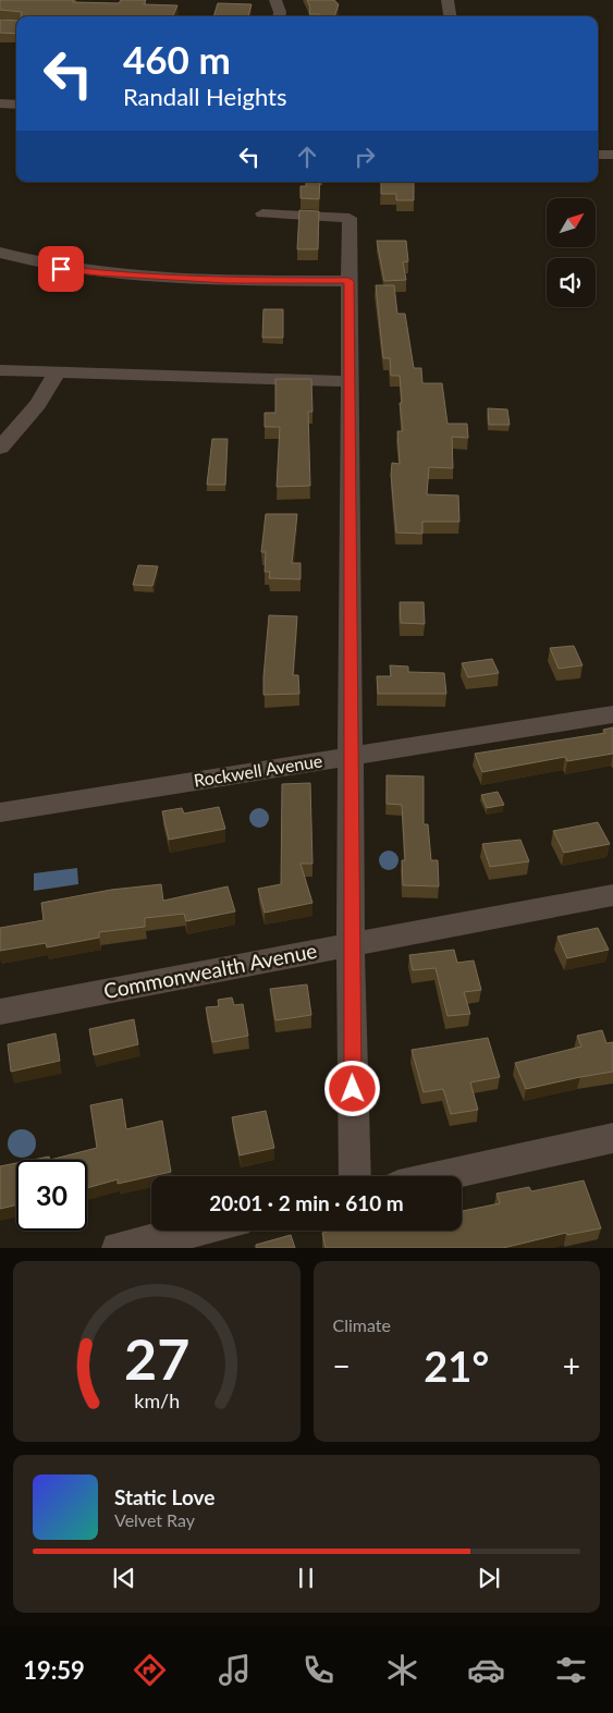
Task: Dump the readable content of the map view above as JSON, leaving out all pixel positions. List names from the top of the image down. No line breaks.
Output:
{"streets":{"street":["Rockwell Avenue","Commonwealth Avenue"]},"north":"top right","page":{"turn":["460 m","Randall Heights"],"limit":"30","trip":"20:01 · 2 min · 610 m","tile":"Climate","heat":["−","21°","+"],"song":["Static Love","Velvet Ray"],"tabs":"19:59","gauge":["27","km/h"]}}
